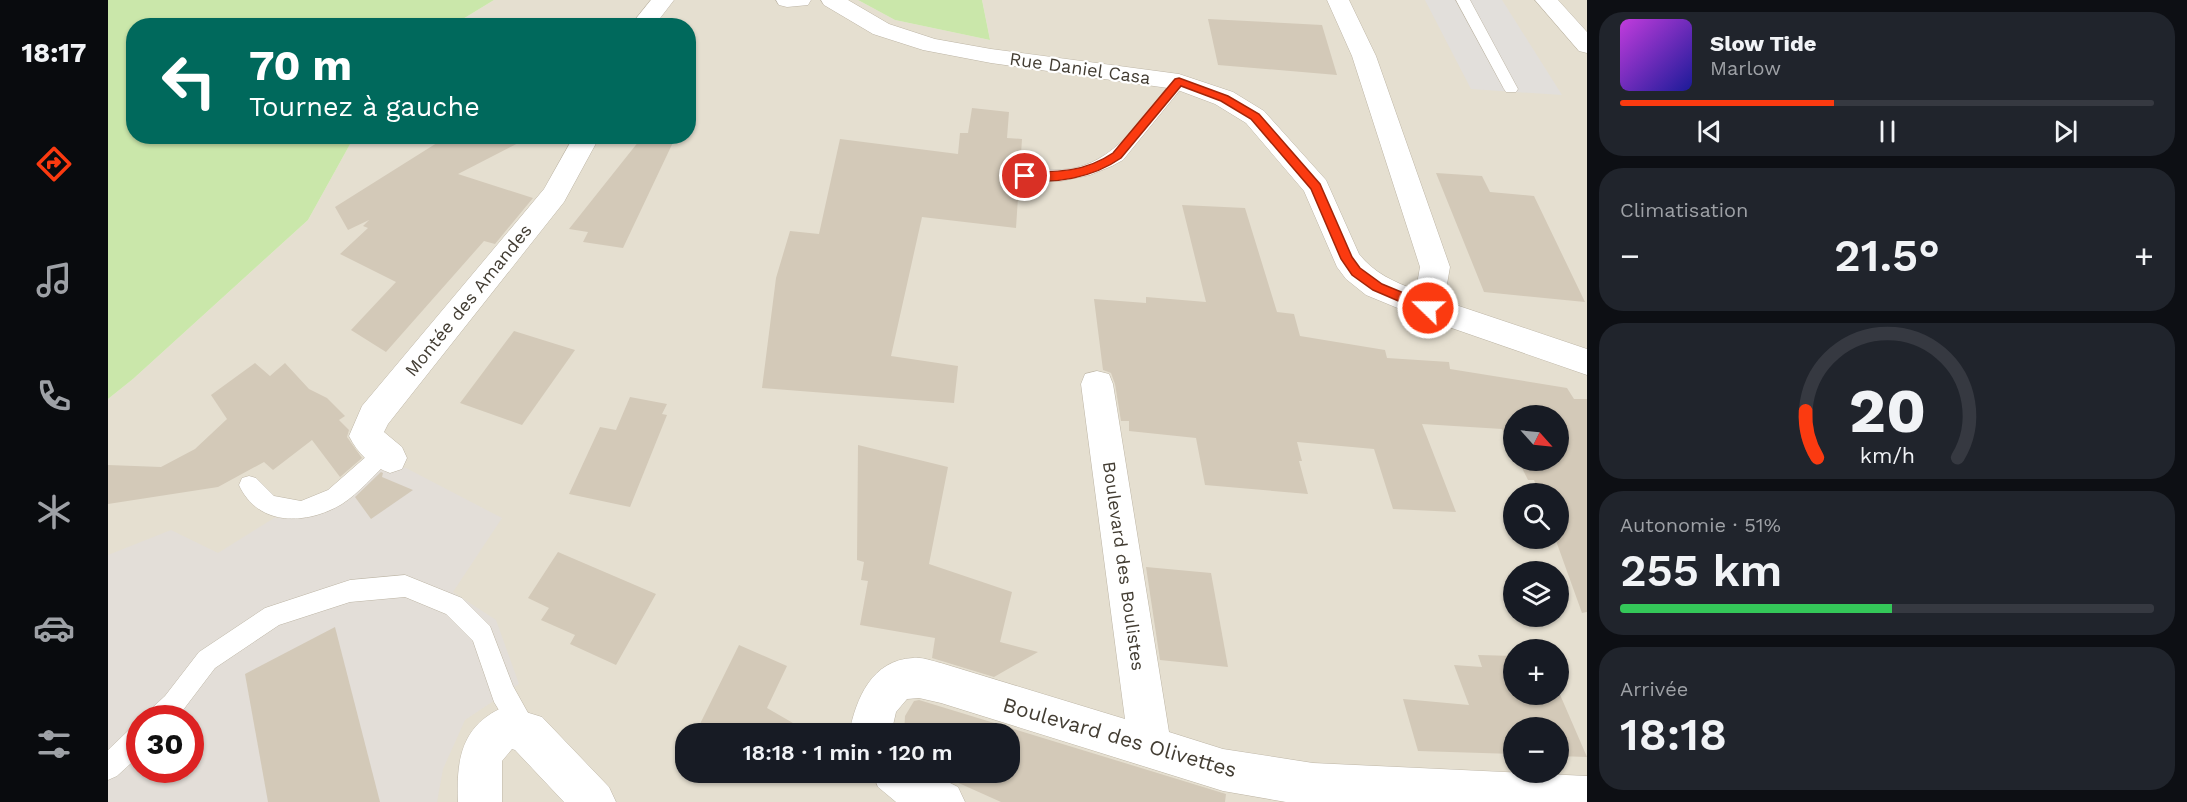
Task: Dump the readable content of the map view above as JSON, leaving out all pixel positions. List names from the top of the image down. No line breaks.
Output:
{"streets":{"street":["Rue Daniel Casa","Montée des Amandes","Boulevard des Boulistes","Boulevard des Olivettes"]},"crossings":[["Boulevard des Boulistes","Boulevard des Olivettes"]],"north":"bottom right","page":{"tabs":"18:17","turn":["70 m","Tournez à gauche"],"song":["Slow Tide","Marlow"],"tile":["Climatisation",["Autonomie · 51%","255 km"],["Arrivée","18:18"]],"heat":["−","21.5°","+"],"map_buttons":["+","−"],"limit":"30","trip":"18:18 · 1 min · 120 m","gauge":["20","km/h"]}}
